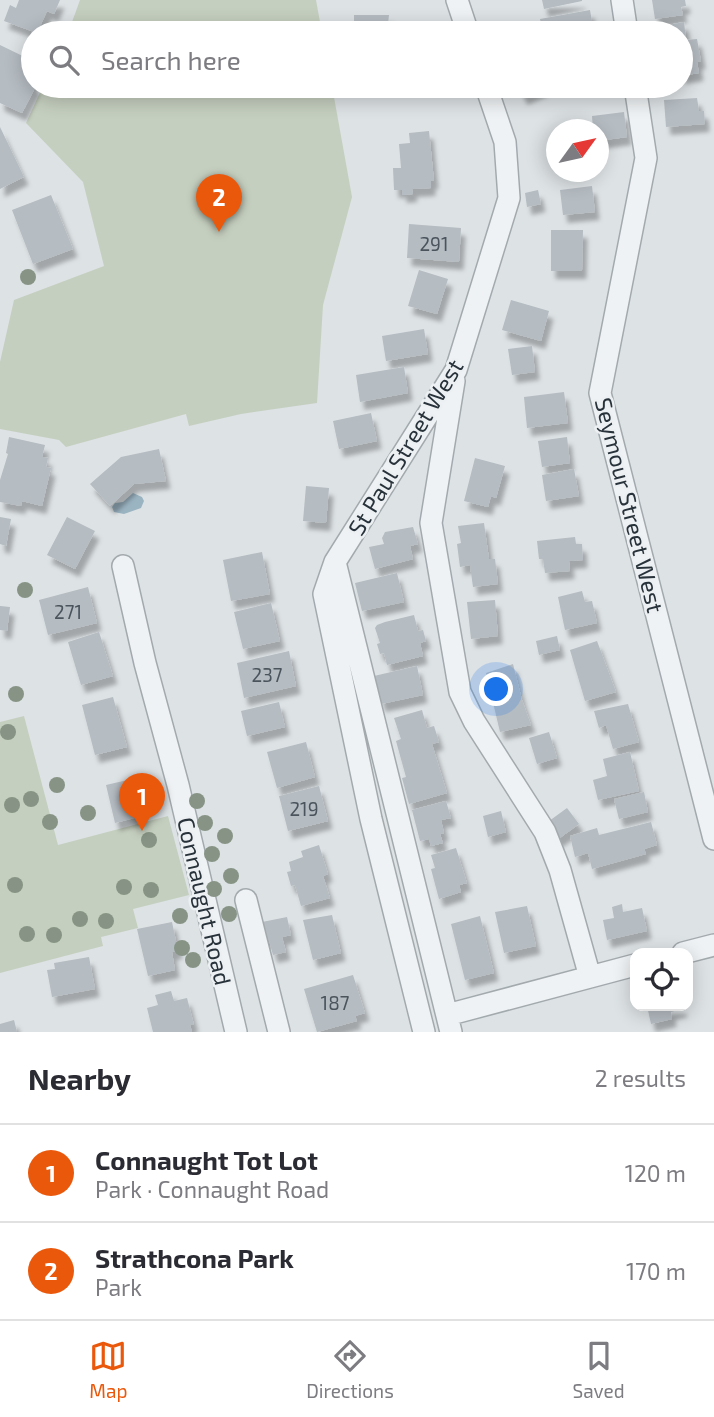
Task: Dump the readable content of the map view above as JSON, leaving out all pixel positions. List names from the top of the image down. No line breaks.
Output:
{"streets":{"street":["St Paul Street West","Seymour Street West","Connaught Road"]},"house_numbers":["291","271","237","219","187"],"north":"top right","page":{"search":"Search here","pins":["2","1"],"heading":["Nearby","2 results"],"list":[{"mark":"1","name":"Connaught Tot Lot","note":"Park · Connaught Road","value":"120 m"},{"mark":"2","name":"Strathcona Park","note":"Park","value":"170 m"}],"nav":["Map","Directions","Saved"]}}
